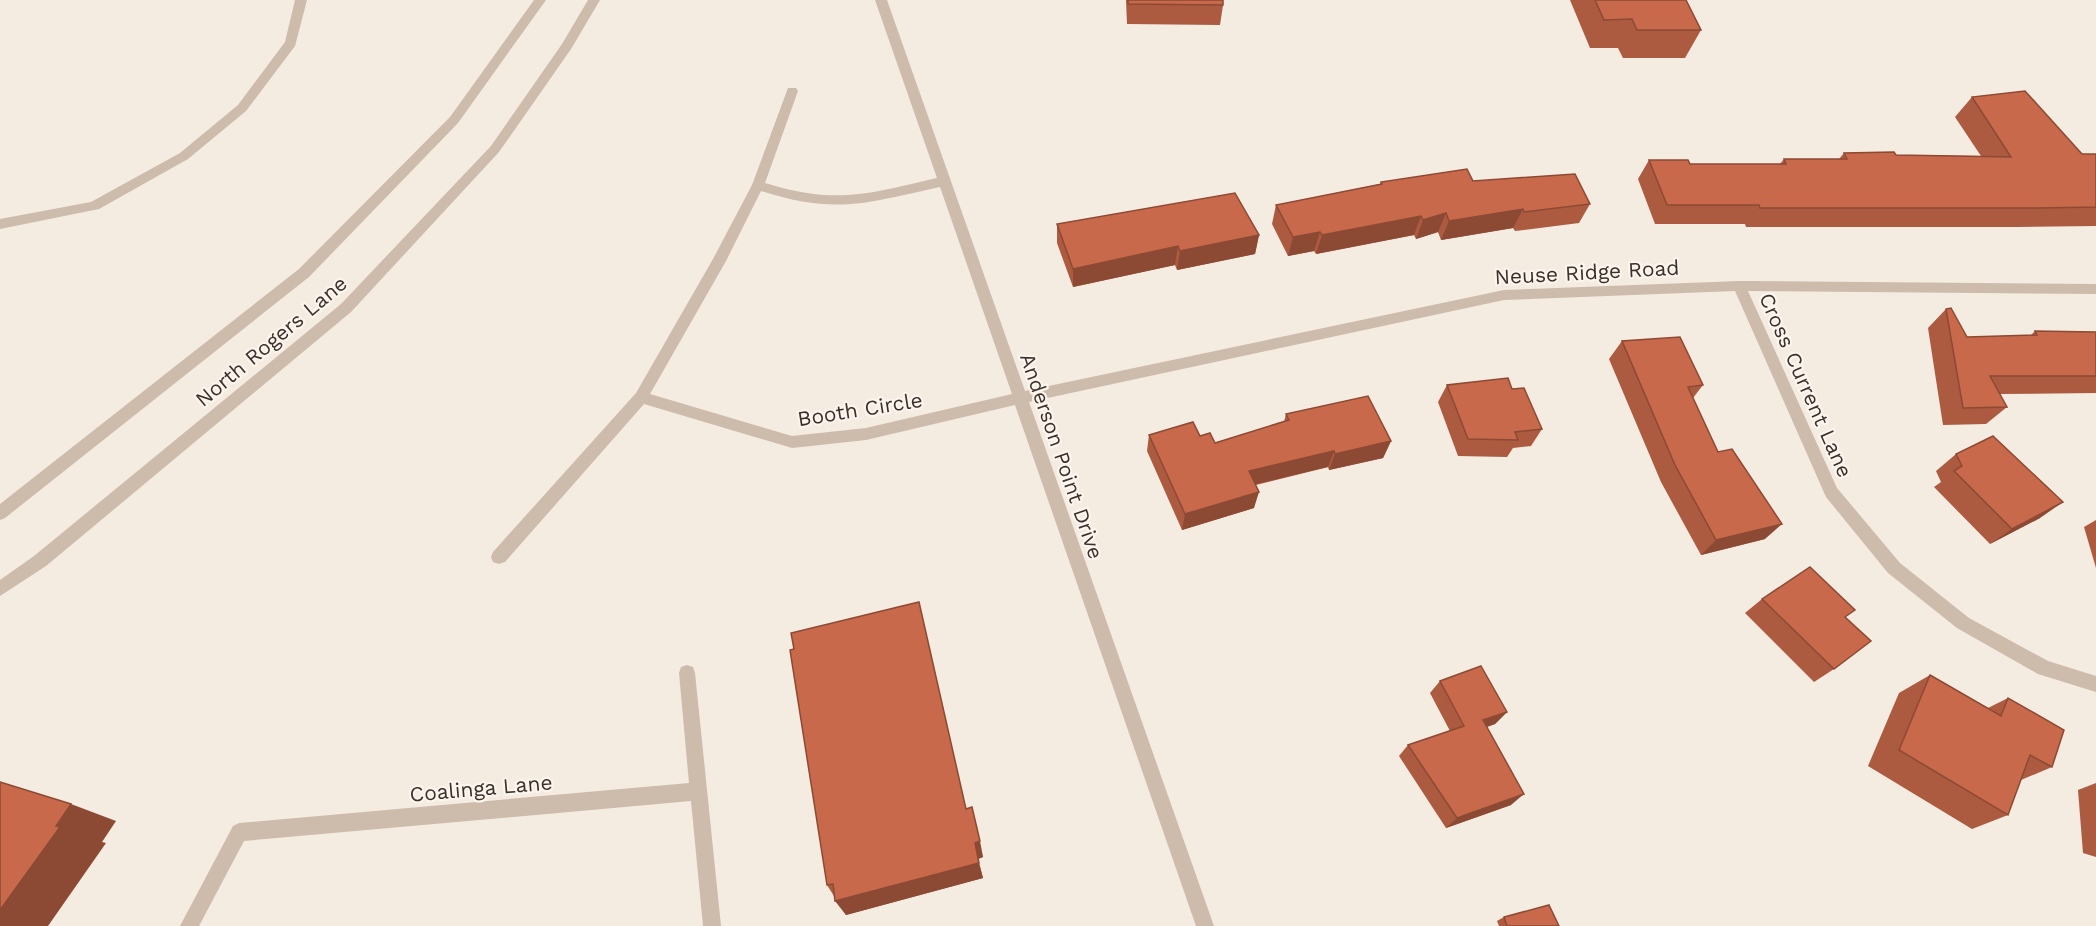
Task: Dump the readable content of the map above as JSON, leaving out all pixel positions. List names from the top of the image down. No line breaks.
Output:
{"streets":{"street":["Neuse Ridge Road","North Rogers Lane","Cross Current Lane","Booth Circle","Anderson Point Drive","Coalinga Lane"]},"crossings":[["Neuse Ridge Road","Cross Current Lane"],["Neuse Ridge Road","Booth Circle"],["Neuse Ridge Road","Anderson Point Drive"],["Booth Circle","Anderson Point Drive"]]}
